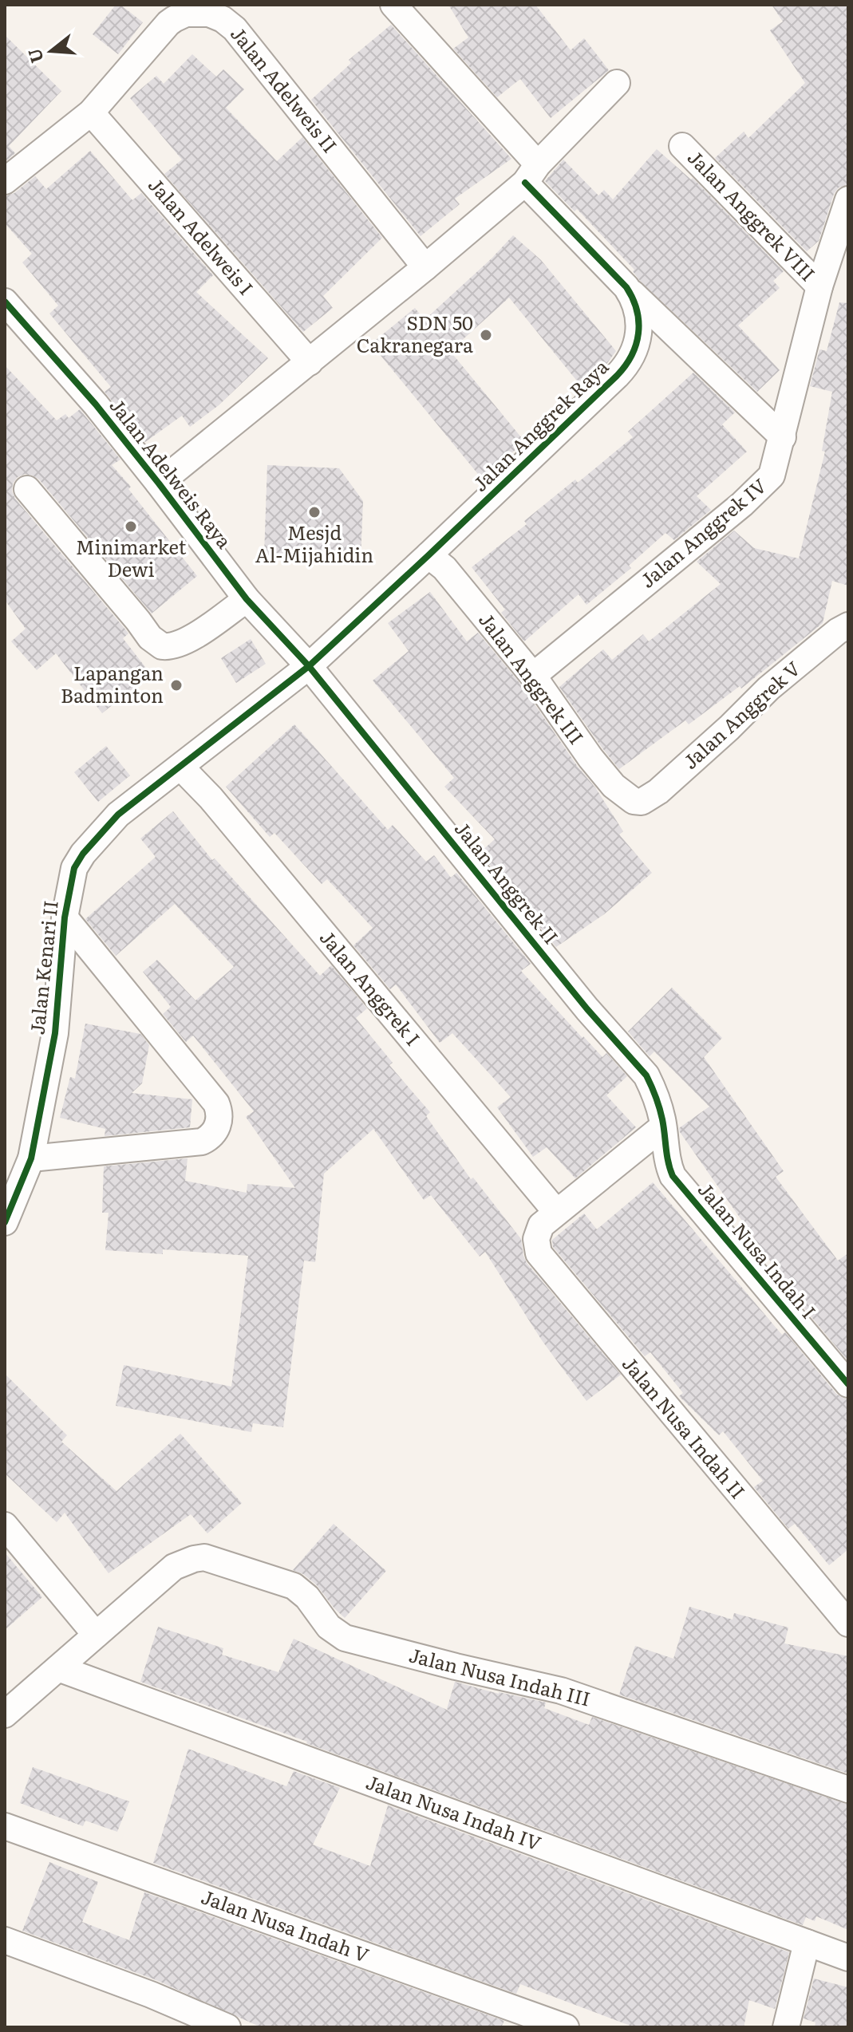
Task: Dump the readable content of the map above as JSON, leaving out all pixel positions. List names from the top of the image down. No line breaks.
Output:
{"streets":{"street":["Jalan Adelweis II","Jalan Anggrek VIII","Jalan Adelweis I","Jalan Anggrek Raya","Jalan Adelweis Raya","Jalan Anggrek IV","Jalan Anggrek III","Jalan Anggrek V","Jalan Anggrek II","Jalan Kenari II","Jalan Anggrek I","Jalan Nusa Indah I","Jalan Nusa Indah II","Jalan Nusa Indah III","Jalan Nusa Indah IV","Jalan Nusa Indah V"]},"crossings":[["Jalan Adelweis II","Jalan Adelweis I"],["Jalan Adelweis II","Jalan Adelweis Raya"],["Jalan Anggrek VIII","Jalan Anggrek IV"],["Jalan Adelweis I","Jalan Adelweis Raya"],["Jalan Anggrek Raya","Jalan Adelweis Raya"],["Jalan Anggrek Raya","Jalan Anggrek III"],["Jalan Anggrek Raya","Jalan Anggrek II"],["Jalan Anggrek Raya","Jalan Kenari II"],["Jalan Adelweis Raya","Jalan Anggrek II"],["Jalan Adelweis Raya","Jalan Kenari II"],["Jalan Anggrek IV","Jalan Anggrek III"],["Jalan Anggrek III","Jalan Anggrek V"],["Jalan Anggrek II","Jalan Kenari II"],["Jalan Anggrek II","Jalan Nusa Indah I"],["Jalan Kenari II","Jalan Anggrek I"],["Jalan Anggrek I","Jalan Nusa Indah II"]],"places":["SDN 50 Cakranegara","Mesjd Al-Mijahidin","Minimarket Dewi","Lapangan Badminton"],"north":"left"}
